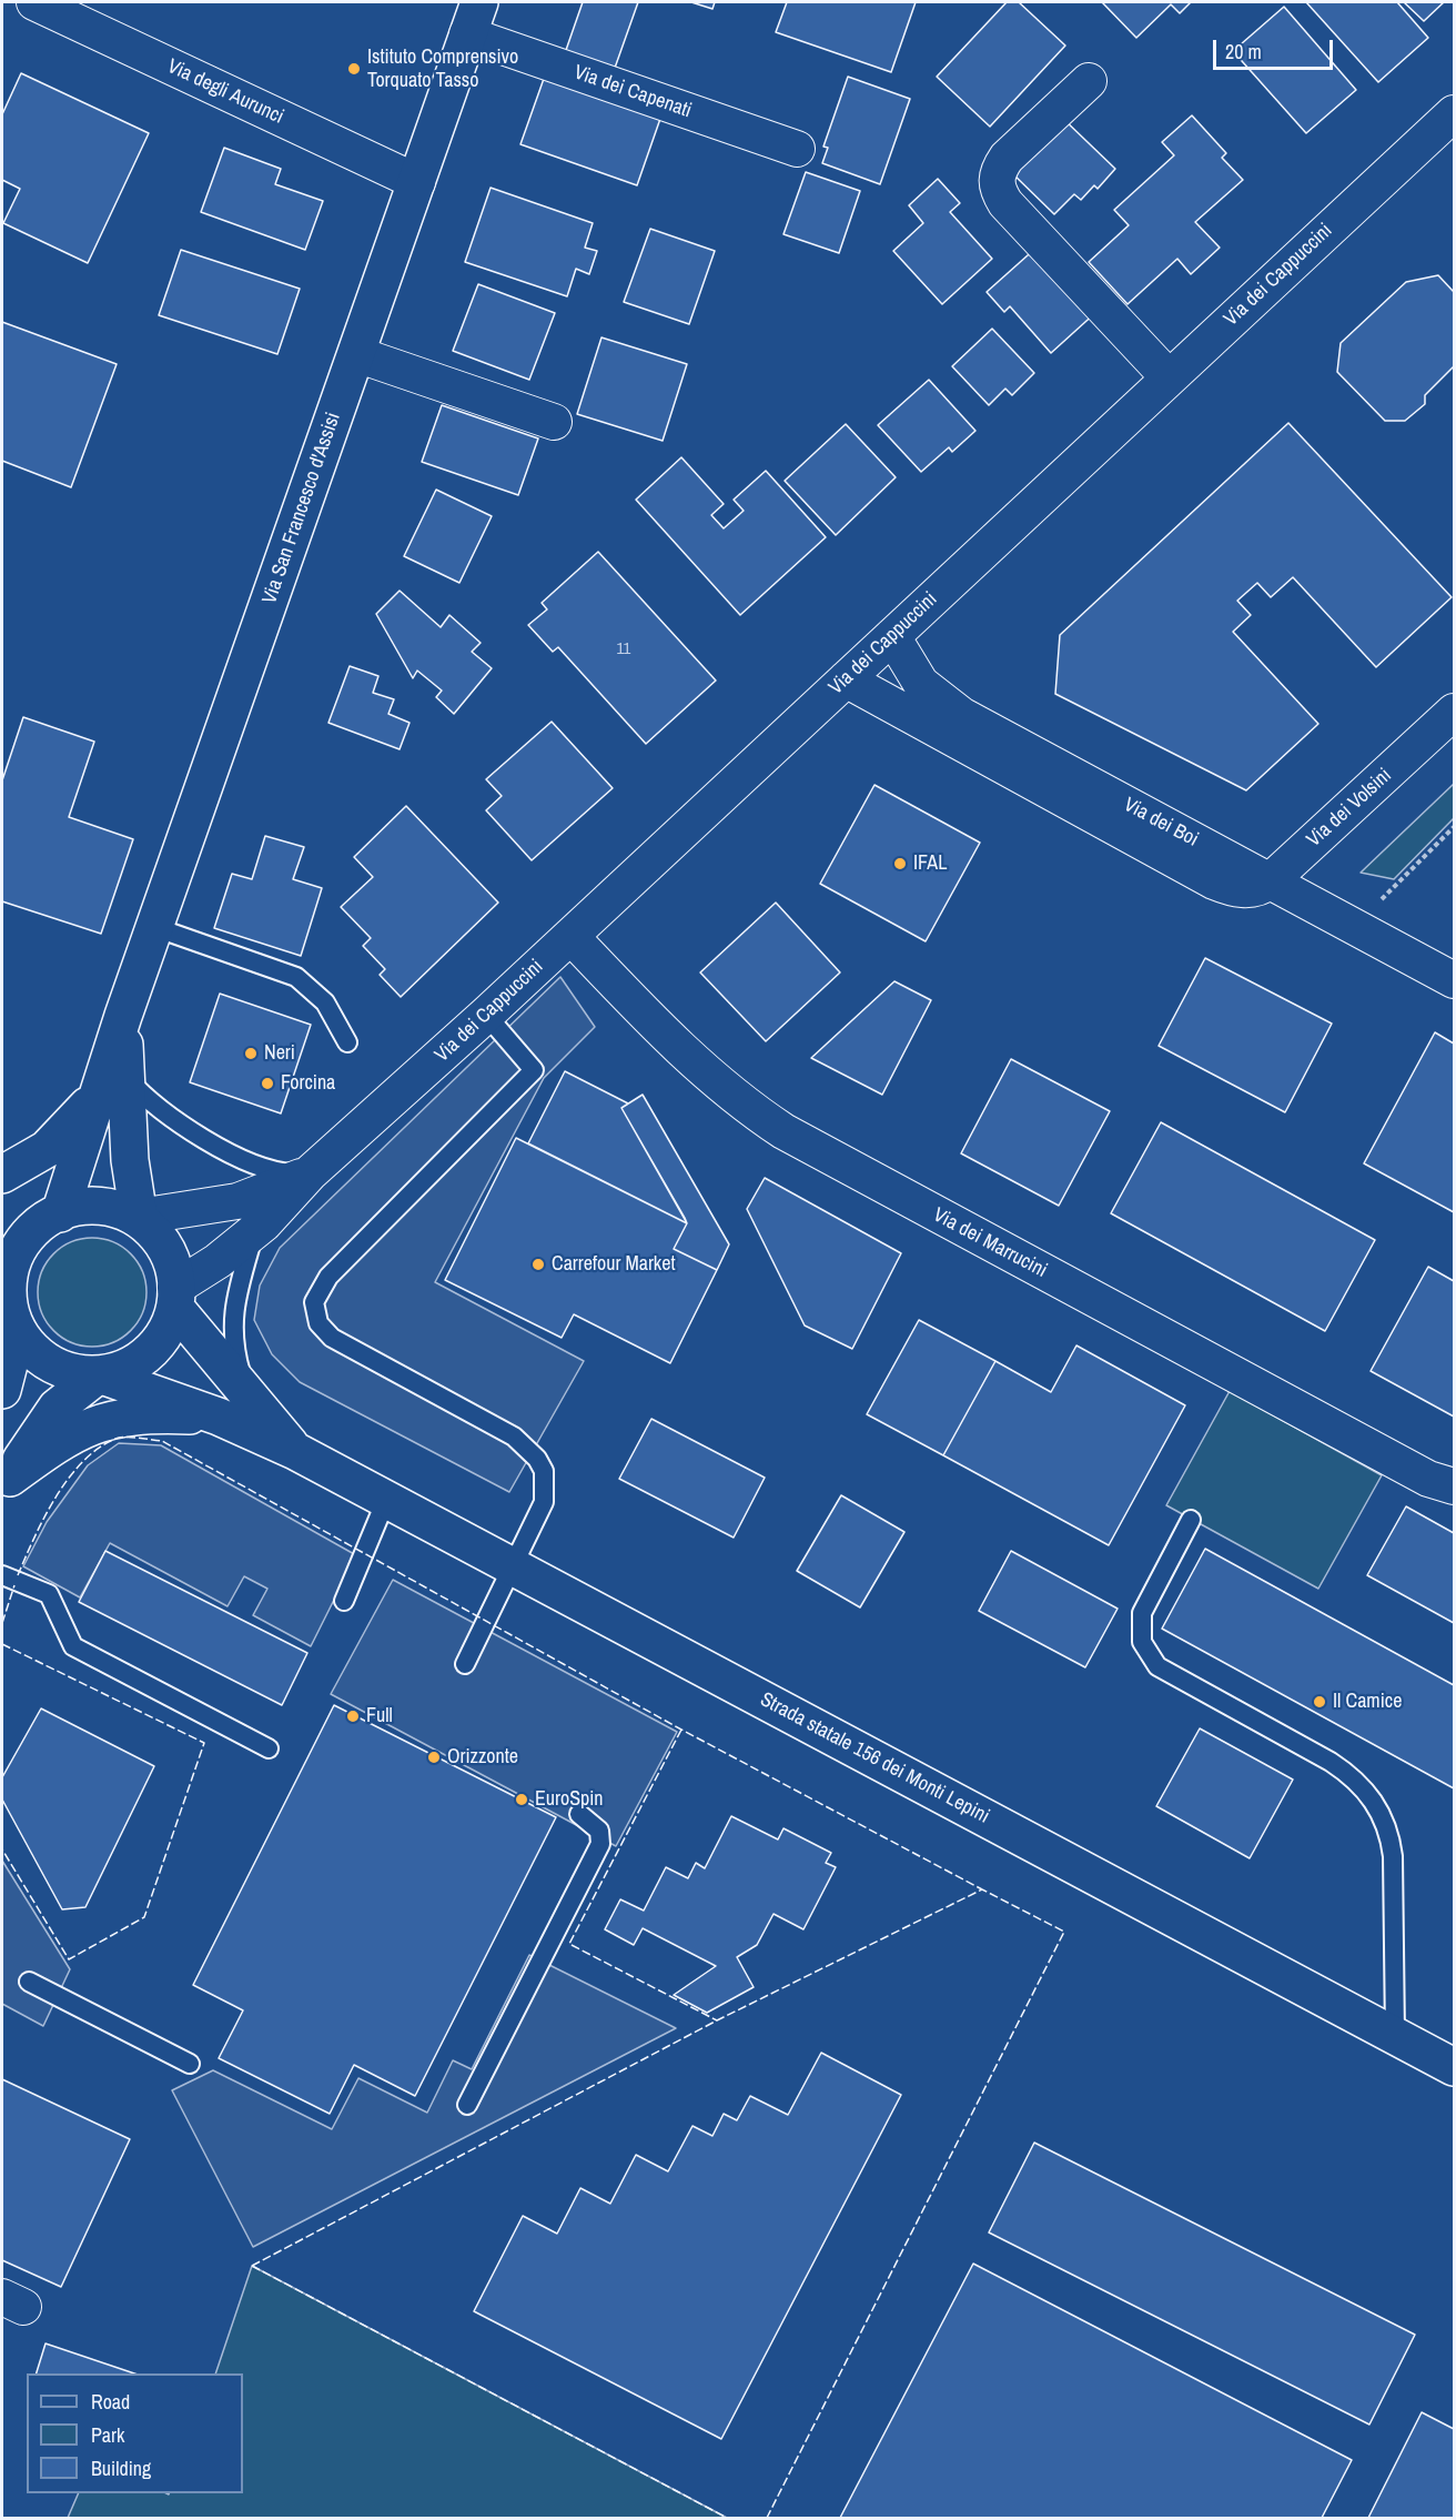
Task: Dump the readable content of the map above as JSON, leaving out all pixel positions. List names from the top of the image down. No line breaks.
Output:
{"streets":{"main road":["Via San Francesco d'Assisi","Strada statale 156 dei Monti Lepini"],"street":["Via degli Aurunci","Via dei Capenati","Via dei Cappuccini","Via dei Volsini","Via dei Boi","Via dei Marrucini"]},"crossings":[["Via degli Aurunci","Via San Francesco d'Assisi"],["Via dei Capenati","Via San Francesco d'Assisi"],["Via dei Cappuccini","Via San Francesco d'Assisi"],["Via dei Cappuccini","Via dei Boi"],["Via dei Cappuccini","Via dei Marrucini"],["Via dei Cappuccini","Strada statale 156 dei Monti Lepini"],["Via San Francesco d'Assisi","Strada statale 156 dei Monti Lepini"],["Via dei Volsini","Via dei Boi"]],"places":["Istituto Comprensivo Torquato Tasso","IFAL","Neri","Forcina","Carrefour Market","Il Camice","Full","Orizzonte","EuroSpin"],"house_numbers":["11"],"legend":["Road","Park","Building"],"scale_bar":"20 m"}
